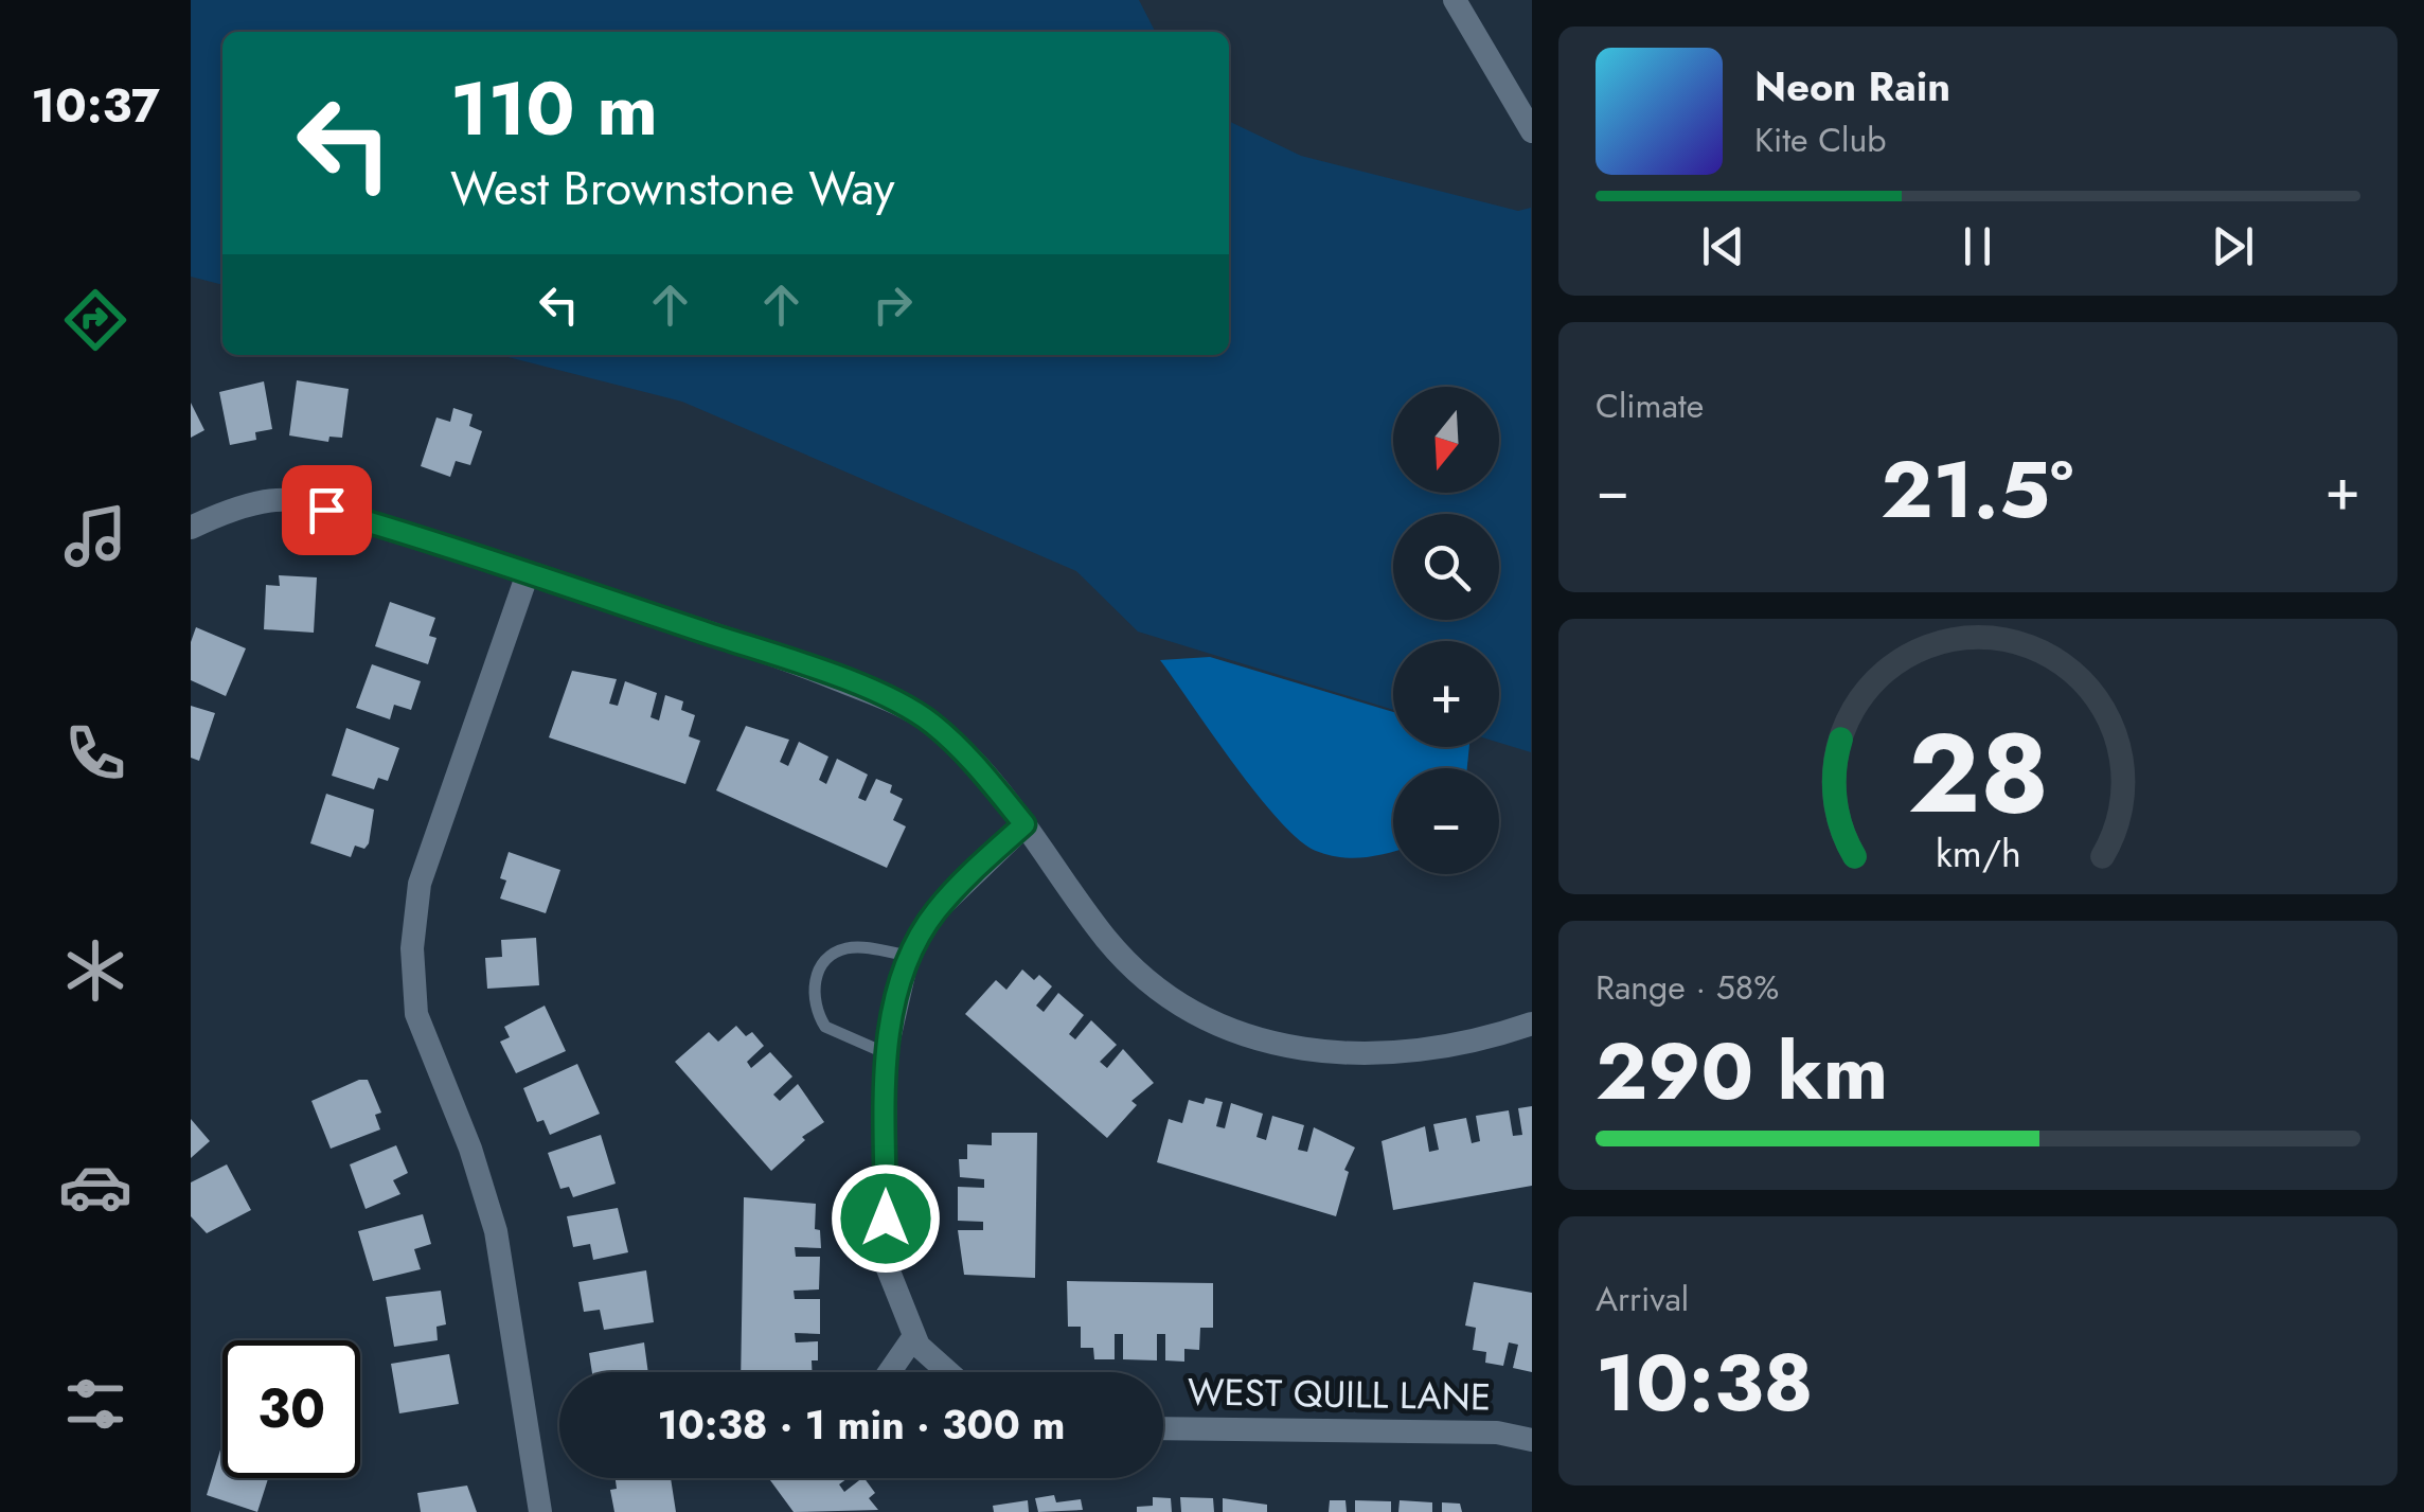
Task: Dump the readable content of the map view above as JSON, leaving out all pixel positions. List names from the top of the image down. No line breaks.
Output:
{"streets":{"street":["WEST QUILL LANE"]},"north":"bottom","page":{"tabs":"10:37","turn":["110 m","West Brownstone Way"],"song":["Neon Rain","Kite Club"],"tile":["Climate",["Range · 58%","290 km"],["Arrival","10:38"]],"map_buttons":["+","−"],"heat":["−","21.5°","+"],"limit":"30","trip":"10:38 · 1 min · 300 m","gauge":["28","km/h"]}}
